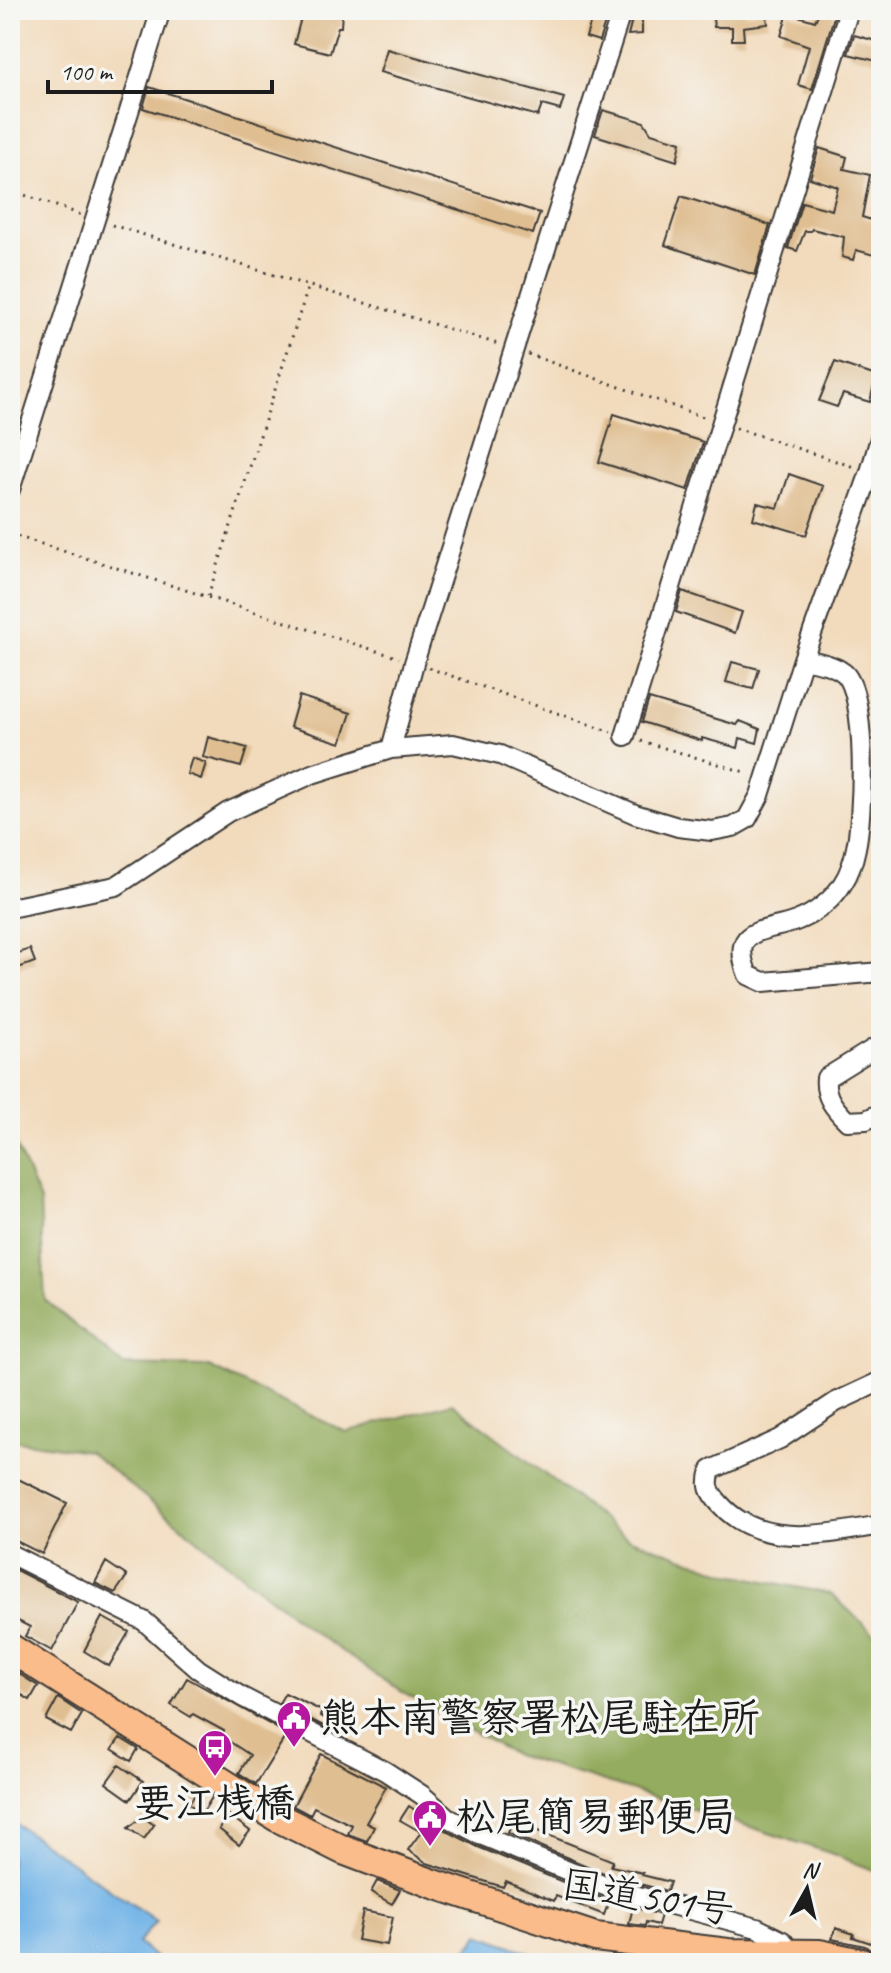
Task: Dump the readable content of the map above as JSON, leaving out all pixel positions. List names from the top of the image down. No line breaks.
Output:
{"streets":{"highway":["国道501号"]},"places":{"public building":["熊本南警察署松尾駐在所","松尾簡易郵便局"],"bus stop":["要江桟橋"]},"scale_bar":"100 m","north":"top"}
